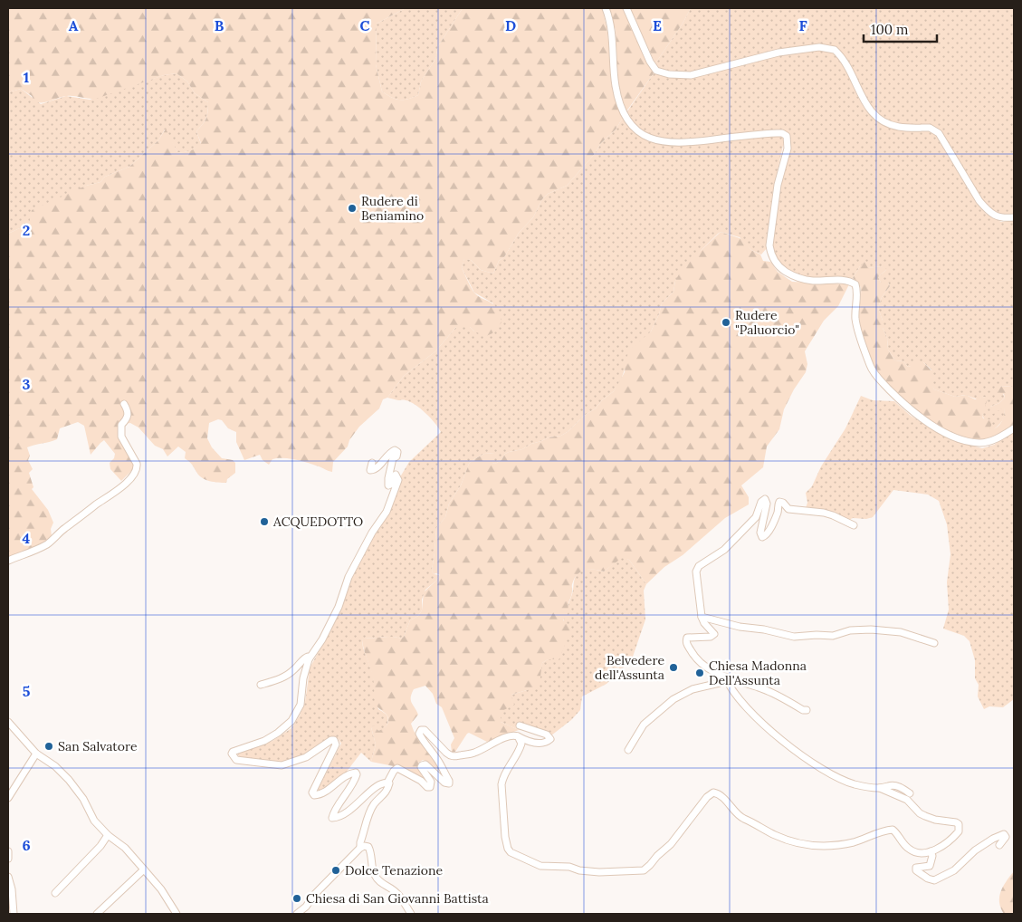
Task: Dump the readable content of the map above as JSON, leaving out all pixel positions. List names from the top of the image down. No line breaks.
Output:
{"places":["Rudere di Beniamino","Rudere \"Paluorcio\"","ACQUEDOTTO","Belvedere dell'Assunta","Chiesa Madonna Dell'Assunta","San Salvatore","Dolce Tenazione","Chiesa di San Giovanni Battista"],"scale_bar":"100 m","grid":{"columns":["A","B","C","D","E","F"],"rows":["1","2","3","4","5","6"]}}
